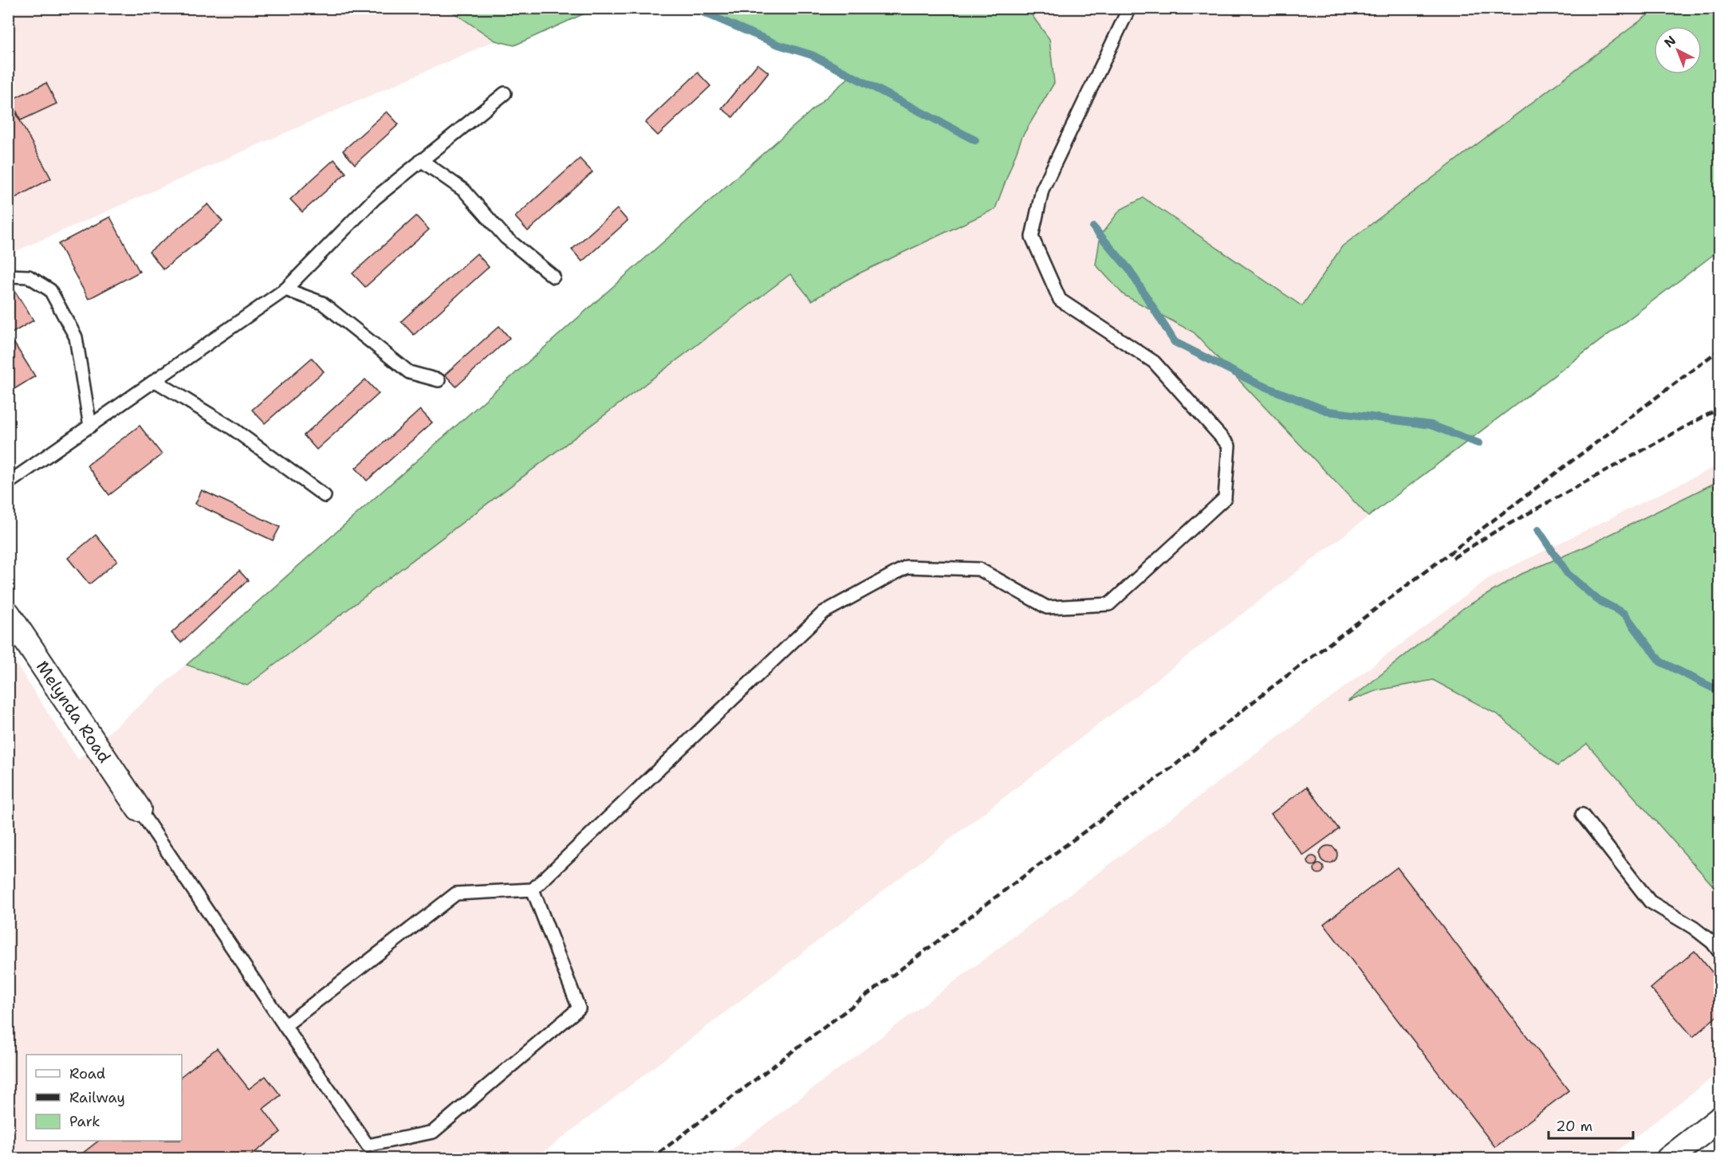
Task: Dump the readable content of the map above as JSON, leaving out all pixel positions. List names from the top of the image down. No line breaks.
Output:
{"streets":{"street":["Melynda Road"]},"legend":["Road","Railway","Park"],"scale_bar":"20 m","north":"top left"}
